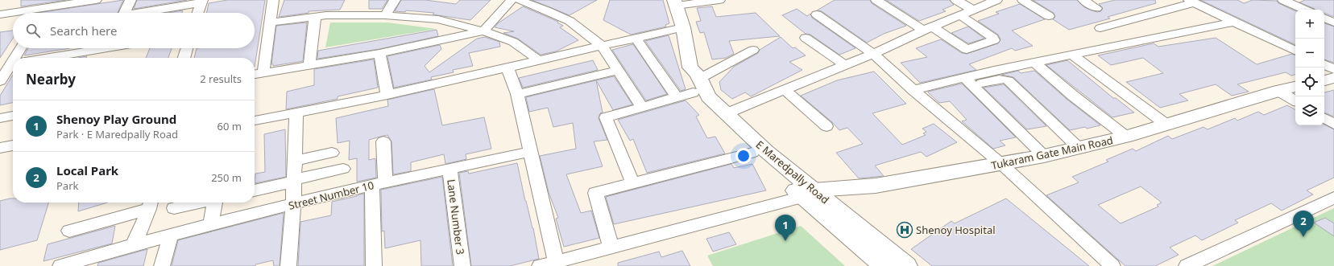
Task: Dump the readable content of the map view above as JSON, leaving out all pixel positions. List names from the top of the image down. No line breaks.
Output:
{"streets":{"main road":["Tukaram Gate Main Road","E Maredpally Road"],"street":["Street Number 10","Lane Number 3"]},"crossings":[["Tukaram Gate Main Road","E Maredpally Road"],["Street Number 10","Lane Number 3"]],"places":{"hospital":["Shenoy Hospital"]},"page":{"map_buttons":["+","−"],"search":"Search here","heading":["Nearby","2 results"],"list":[{"mark":"1","name":"Shenoy Play Ground","note":"Park · E Maredpally Road","value":"60 m"},{"mark":"2","name":"Local Park","note":"Park","value":"250 m"}],"pins":["2","1"]}}
